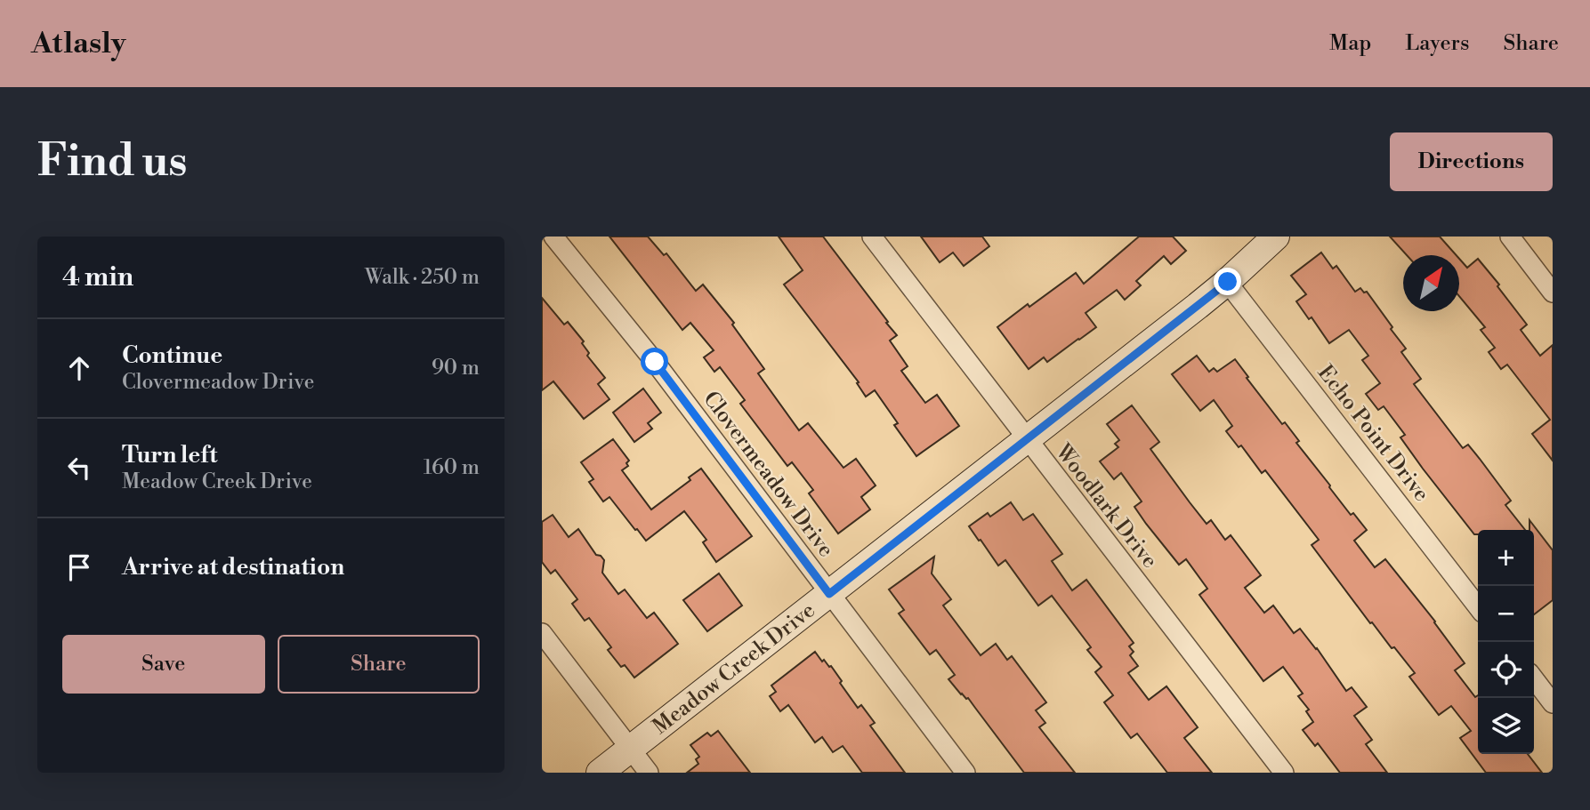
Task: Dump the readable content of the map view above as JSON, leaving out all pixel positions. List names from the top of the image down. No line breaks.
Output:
{"streets":{"street":["Echo Point Drive","Clovermeadow Drive","Woodlark Drive","Meadow Creek Drive"]},"crossings":[["Echo Point Drive","Meadow Creek Drive"],["Clovermeadow Drive","Meadow Creek Drive"],["Woodlark Drive","Meadow Creek Drive"]],"north":"top right","page":{"header":"Atlasly","nav":["Map","Layers","Share"],"buttons":["Directions",["Save","Share"]],"title":"Find us","heading":["4 min","Walk · 250 m"],"list":[["Continue","Clovermeadow Drive","90 m"],["Turn left","Meadow Creek Drive","160 m"],"Arrive at destination"],"map_buttons":["+","−"]}}
